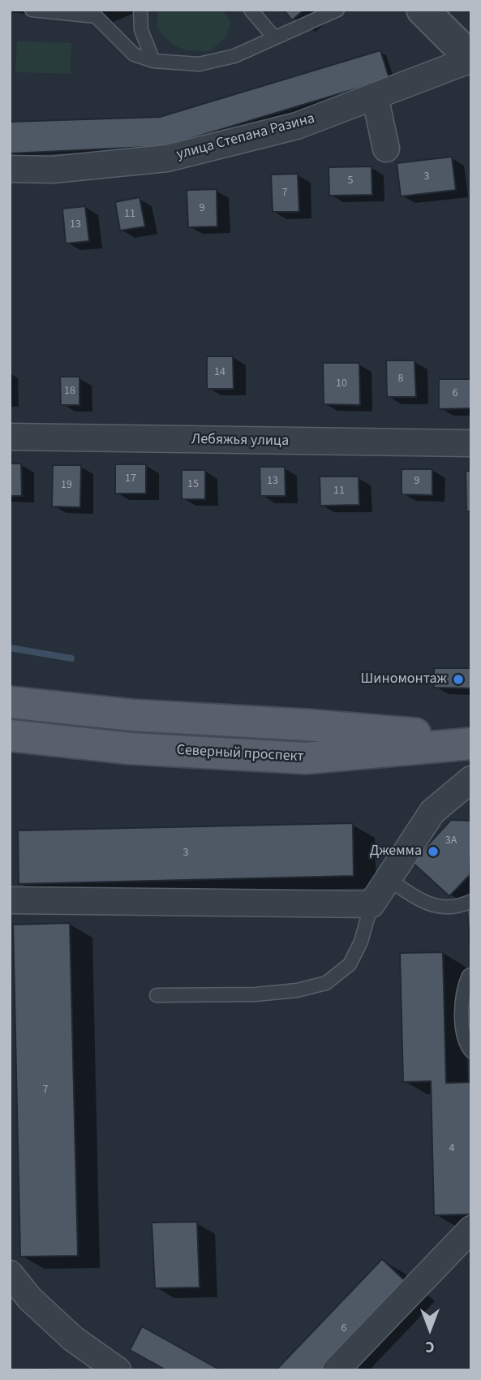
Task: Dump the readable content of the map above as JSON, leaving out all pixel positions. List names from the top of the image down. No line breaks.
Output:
{"streets":{"main road":["Северный проспект"],"street":["улица Степана Разина","Лебяжья улица"]},"places":["Шиномонтаж","Джемма"],"house_numbers":["3","5","7","9","11","13","14","8","10","18","6","17","13","9","15","19","11","3А","3","7","4","6"],"north":"bottom"}
